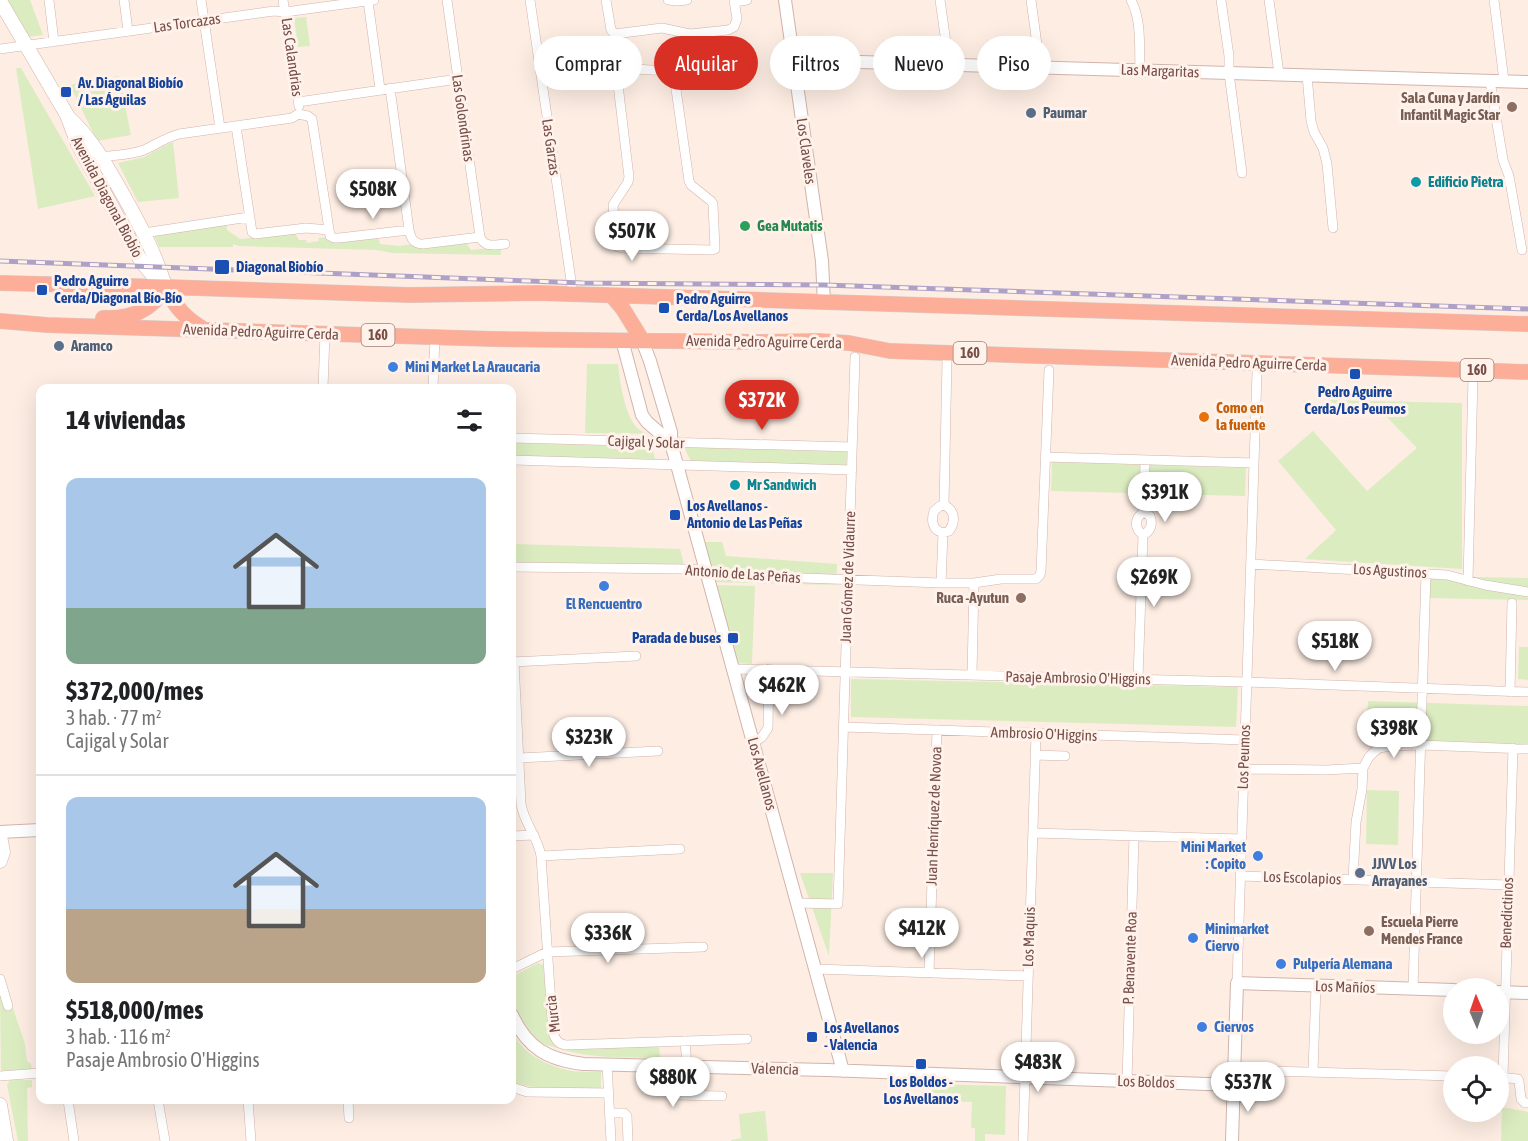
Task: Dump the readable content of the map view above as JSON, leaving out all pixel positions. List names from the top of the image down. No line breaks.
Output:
{"streets":{"highway":["Avenida Pedro Aguirre Cerda","160"],"main road":["Avenida Diagonal Biobío"],"street":["Las Torcazas","Las Calandrias","Las Margaritas","Las Golondrinas","Las Garzas","Los Claveles","Cajigal y Solar","Los Agustinos","Antonio de Las Peñas","Juan Gómez de Vidaurre","Pasaje Ambrosio O'Higgins","Ambrosio O'Higgins","Los Peumos","Los Avellanos","Juan Henríquez de Novoa","Los Escolapios","Benedictinos","Los Maquis","P. Benavente Roa","Los Mañíos","Murcia","Valencia","Los Boldos"]},"crossings":[["Las Torcazas","Las Calandrias"],["Las Torcazas","Avenida Diagonal Biobío"],["Avenida Pedro Aguirre Cerda","Los Avellanos"],["Cajigal y Solar","Juan Gómez de Vidaurre"],["Cajigal y Solar","Los Avellanos"],["Los Agustinos","Los Peumos"],["Antonio de Las Peñas","Juan Gómez de Vidaurre"],["Antonio de Las Peñas","Los Avellanos"],["Juan Gómez de Vidaurre","Pasaje Ambrosio O'Higgins"],["Juan Gómez de Vidaurre","Ambrosio O'Higgins"],["Juan Gómez de Vidaurre","Los Avellanos"],["Pasaje Ambrosio O'Higgins","Los Peumos"],["Pasaje Ambrosio O'Higgins","Los Avellanos"],["Ambrosio O'Higgins","Los Peumos"],["Ambrosio O'Higgins","Juan Henríquez de Novoa"],["Ambrosio O'Higgins","Los Maquis"],["Los Peumos","Los Escolapios"],["Los Peumos","Los Mañíos"],["Los Peumos","Los Boldos"],["Los Avellanos","Valencia"],["Los Avellanos","Los Boldos"],["Los Escolapios","Benedictinos"],["Los Maquis","Los Boldos"],["P. Benavente Roa","Los Boldos"],["Valencia","Los Boldos"]],"places":{"transit":["Av. Diagonal Biobío / Las Águilas","Diagonal Biobío","Pedro Aguirre Cerda/Diagonal Bío-Bío","Pedro Aguirre Cerda/Los Avellanos","Pedro Aguirre Cerda/Los Peumos","Los Avellanos - Antonio de Las Peñas","Parada de buses","Los Avellanos - Valencia","Los Boldos - Los Avellanos"],"other":["Sala Cuna y Jardín Infantil Magic Star","Paumar","Edificio Pietra","Gea Mutatis","Aramco","Mini Market La Araucaria","Como en la fuente","Mr Sandwich","El Rencuentro","Ruca -Ayutun","Mini Market : Copito","JJVV Los Arrayanes","Escuela Pierre Mendes France","Minimarket Ciervo","Pulpería Alemana","Ciervos"]},"north":"top","page":{"chip":["Comprar","Alquilar","Filtros","Nuevo","Piso"],"price":["$508K","$507K","$372K","$391K","$269K","$518K","$462K","$398K","$323K","$412K","$336K","$483K","$880K","$537K"],"heading":"14 viviendas","list":[{"name":"$372,000/mes","note":"3 hab. · 77 m² · Cajigal y Solar"},{"name":"$518,000/mes","note":"3 hab. · 116 m² · Pasaje Ambrosio O'Higgins"}]}}
